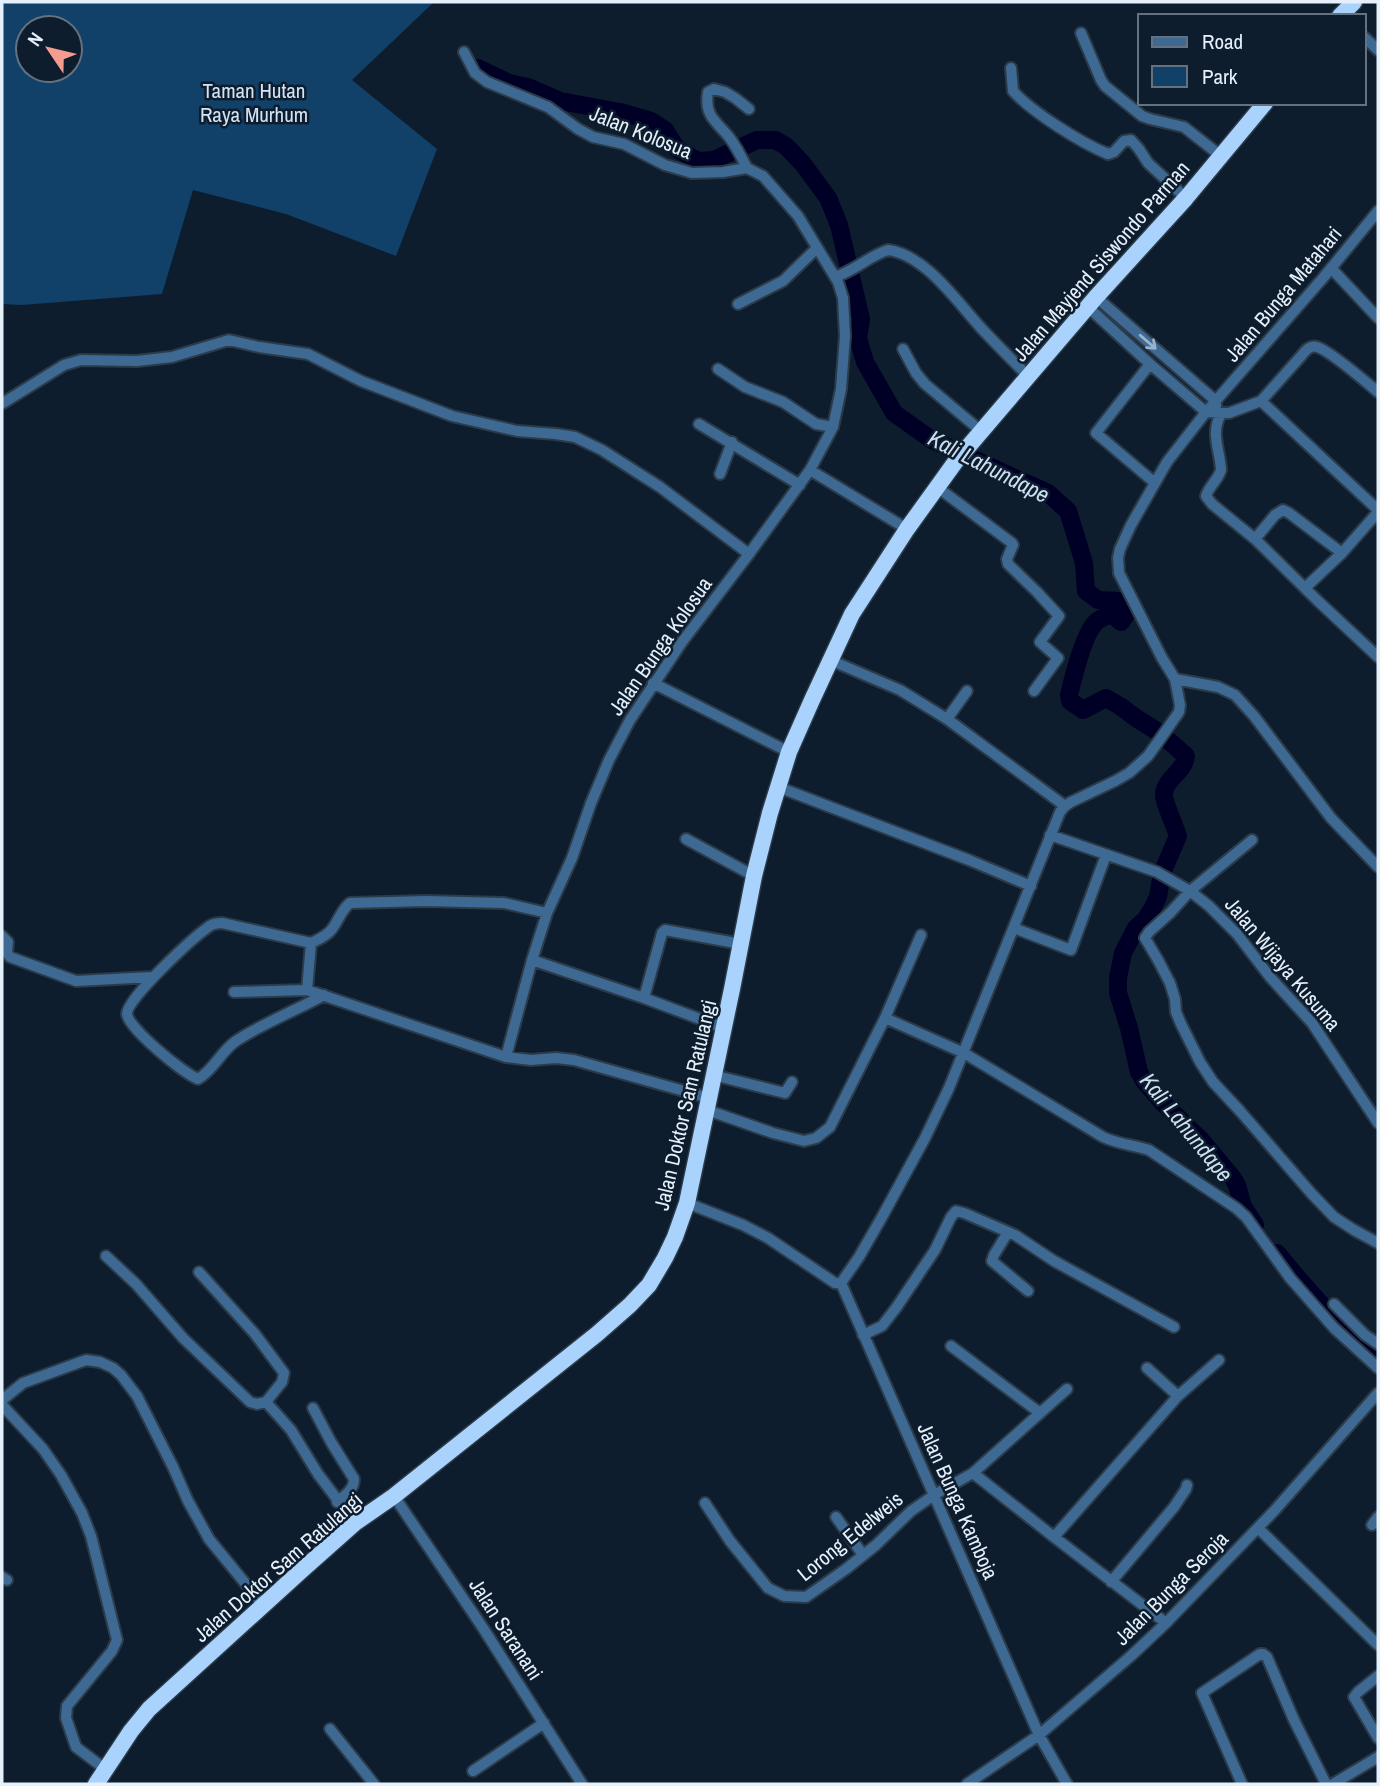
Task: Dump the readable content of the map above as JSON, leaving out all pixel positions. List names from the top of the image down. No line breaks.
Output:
{"streets":{"highway":["Jalan Mayjend Siswondo Parman","Jalan Doktor Sam Ratulangi"],"street":["Jalan Kolosua","Jalan Bunga Matahari","Jalan Bunga Kolosua","Jalan Wijaya Kusuma","Jalan Bunga Kamboja","Lorong Edelweis","Jalan Bunga Seroja","Jalan Saranani"]},"crossings":[["Jalan Kolosua","Jalan Bunga Kolosua"],["Jalan Mayjend Siswondo Parman","Jalan Doktor Sam Ratulangi"],["Jalan Doktor Sam Ratulangi","Jalan Saranani"],["Jalan Bunga Kamboja","Lorong Edelweis"],["Jalan Bunga Kamboja","Jalan Bunga Seroja"]],"water":["Kali Lahundape"],"parks":["Taman Hutan Raya Murhum"],"legend":["Road","Park"],"north":"top left"}
